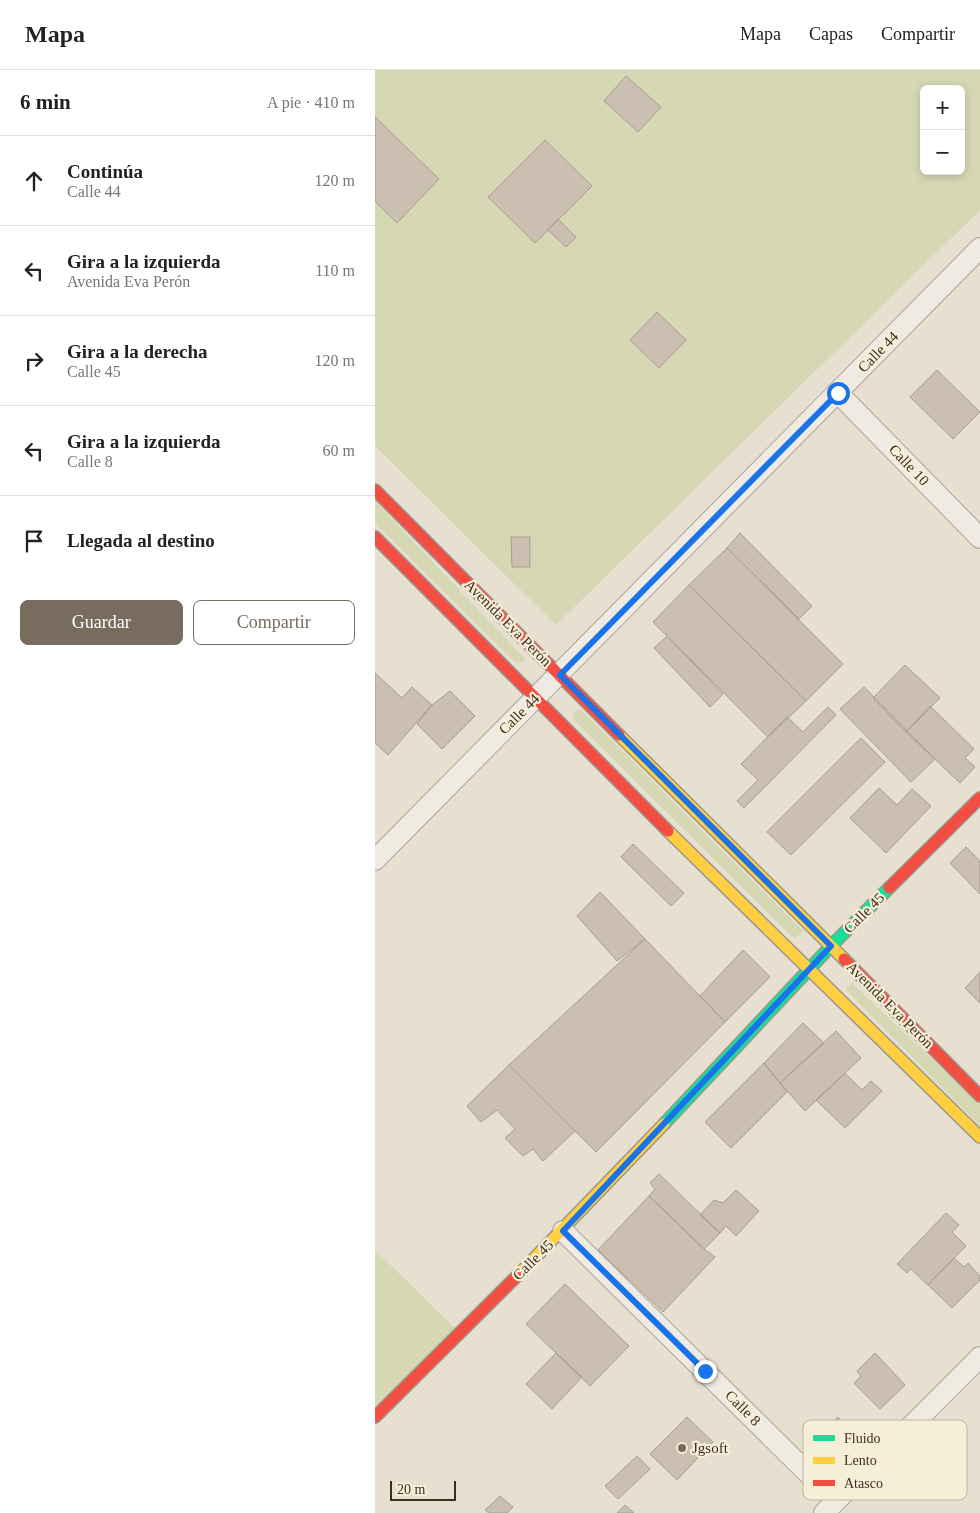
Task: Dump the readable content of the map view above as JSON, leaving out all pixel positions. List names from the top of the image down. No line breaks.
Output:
{"streets":{"main road":["Avenida Eva Perón","Calle 45"],"street":["Calle 44","Calle 10","Calle 8"]},"crossings":[["Calle 44","Calle 10"],["Calle 44","Avenida Eva Perón"],["Avenida Eva Perón","Calle 45"],["Calle 45","Calle 8"]],"places":["Jgsoft"],"legend":["Fluido","Lento","Atasco"],"scale_bar":"20 m","page":{"header":"Mapa","nav":["Mapa","Capas","Compartir"],"heading":["6 min","A pie · 410 m"],"map_buttons":["+","−"],"list":[["Continúa","Calle 44","120 m"],["Gira a la izquierda","Avenida Eva Perón","110 m"],["Gira a la derecha","Calle 45","120 m"],["Gira a la izquierda","Calle 8","60 m"],"Llegada al destino"],"buttons":["Guardar","Compartir"],"scale":"20 m"}}
